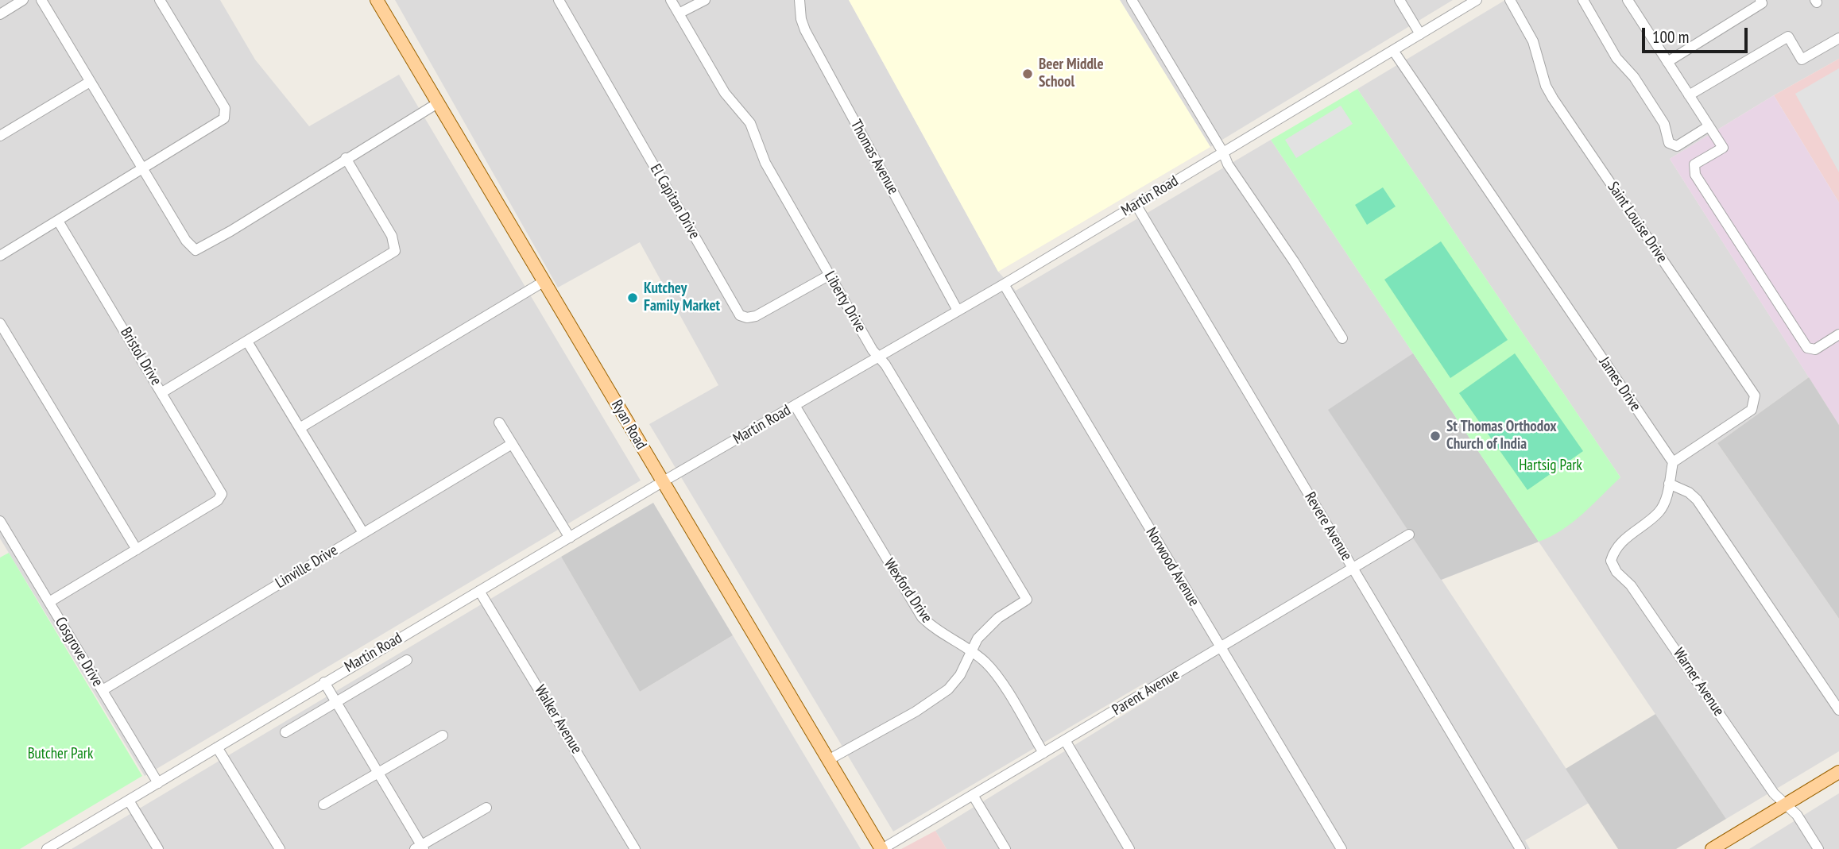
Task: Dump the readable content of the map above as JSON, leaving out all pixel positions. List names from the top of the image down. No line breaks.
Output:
{"streets":{"main road":["Ryan Road"],"street":["Thomas Avenue","Martin Road","El Capitan Drive","Saint Louise Drive","Liberty Drive","Bristol Drive","James Drive","Revere Avenue","Linville Drive","Norwood Avenue","Wexford Drive","Cosgrove Drive","Warner Avenue","Parent Avenue","Walker Avenue"]},"crossings":[["Thomas Avenue","Martin Road"],["Martin Road","Liberty Drive"],["Martin Road","James Drive"],["Martin Road","Ryan Road"],["Martin Road","Revere Avenue"],["Martin Road","Norwood Avenue"],["Martin Road","Wexford Drive"],["Martin Road","Cosgrove Drive"],["Martin Road","Walker Avenue"],["El Capitan Drive","Liberty Drive"],["Saint Louise Drive","James Drive"],["Liberty Drive","Wexford Drive"],["Ryan Road","Parent Avenue"],["Revere Avenue","Parent Avenue"],["Linville Drive","Cosgrove Drive"],["Norwood Avenue","Parent Avenue"],["Wexford Drive","Parent Avenue"]],"parks":["Hartsig Park","Butcher Park"],"places":["Beer Middle School","Kutchey Family Market","St Thomas Orthodox Church of India"],"scale_bar":"100 m"}
